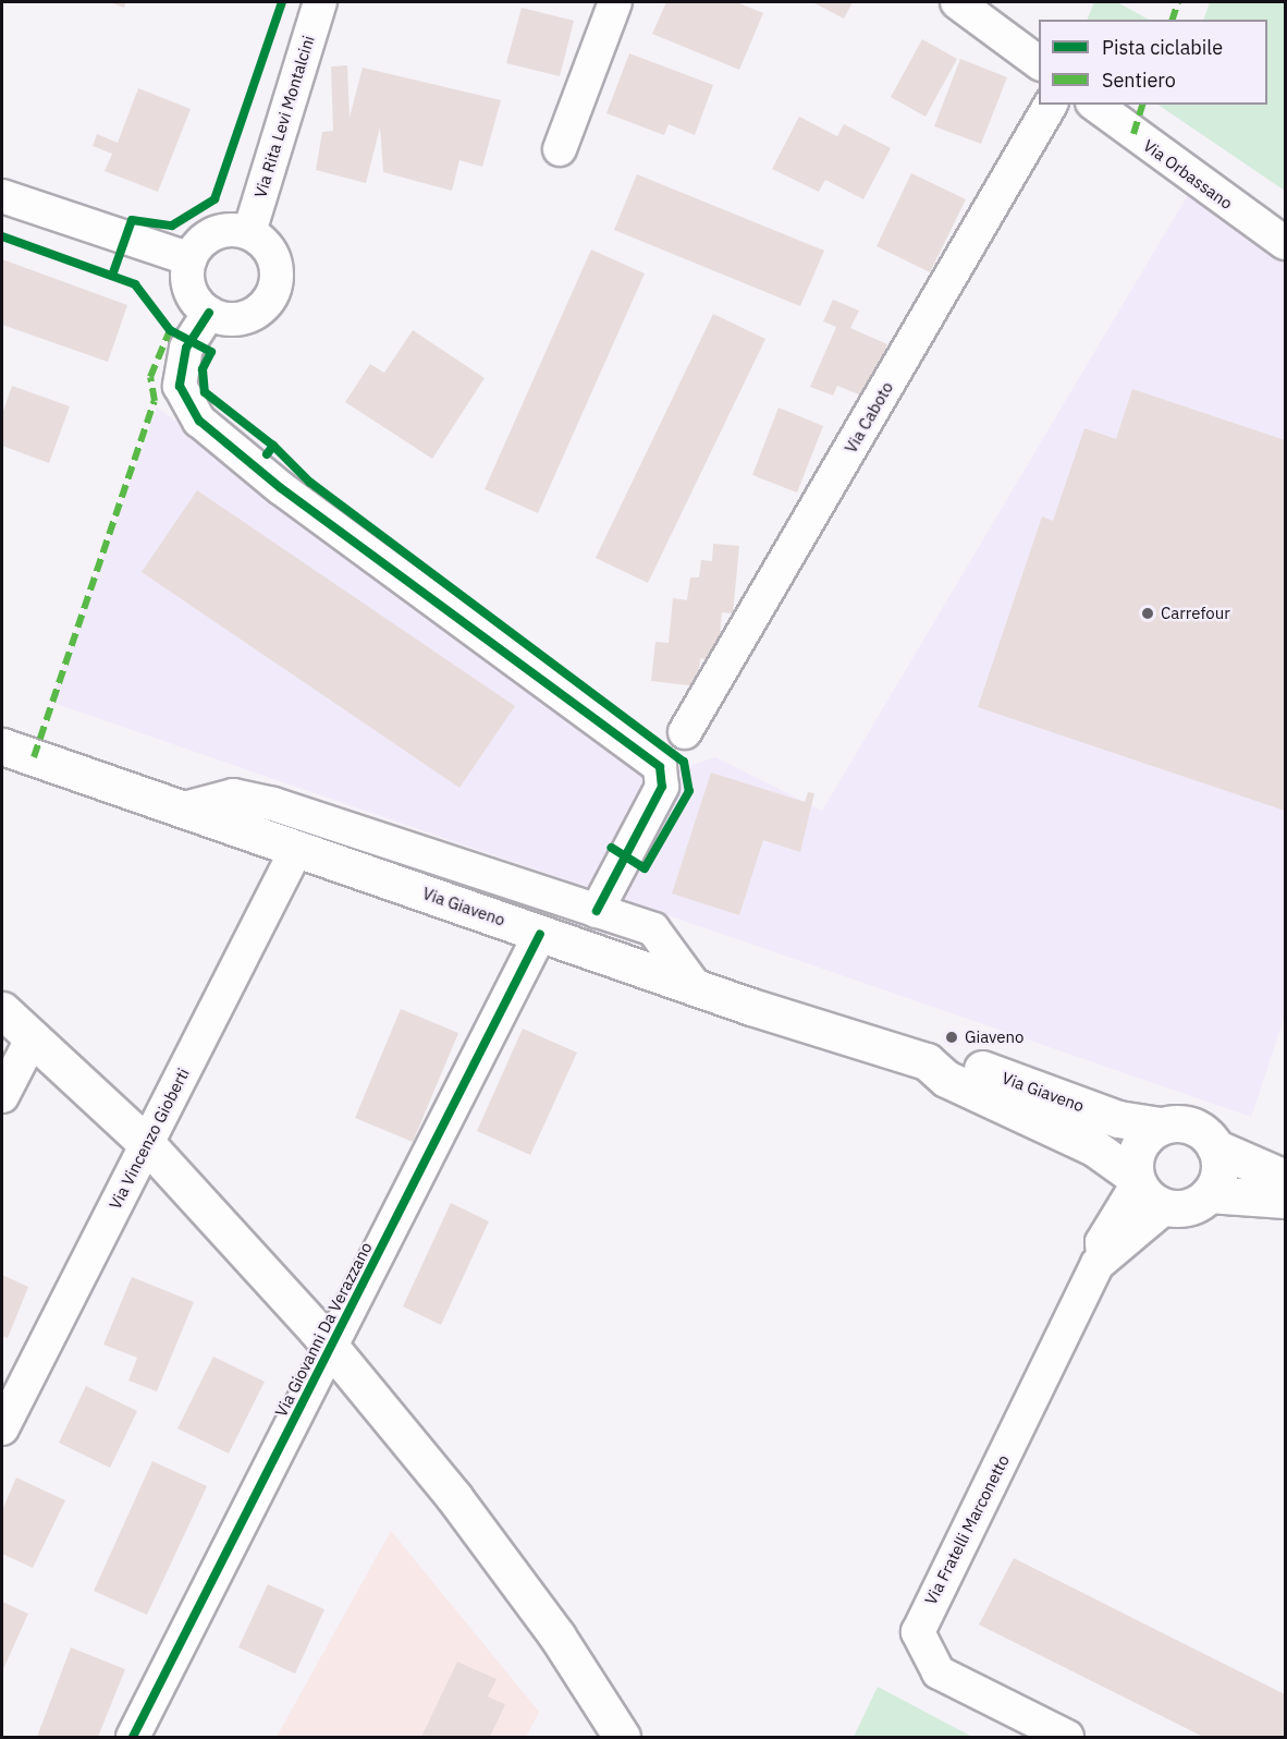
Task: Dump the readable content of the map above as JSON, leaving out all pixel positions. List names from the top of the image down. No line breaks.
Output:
{"streets":{"main road":["Via Giaveno"],"street":["Via Rita Levi Montalcini","Via Orbassano","Via Caboto","Via Vincenzo Gioberti","Via Giovanni Da Verazzano","Via Fratelli Marconetto"]},"crossings":[["Via Giaveno","Via Vincenzo Gioberti"],["Via Giaveno","Via Giovanni Da Verazzano"],["Via Giaveno","Via Fratelli Marconetto"]],"places":["Carrefour","Giaveno"],"legend":["Pista ciclabile","Sentiero"]}
